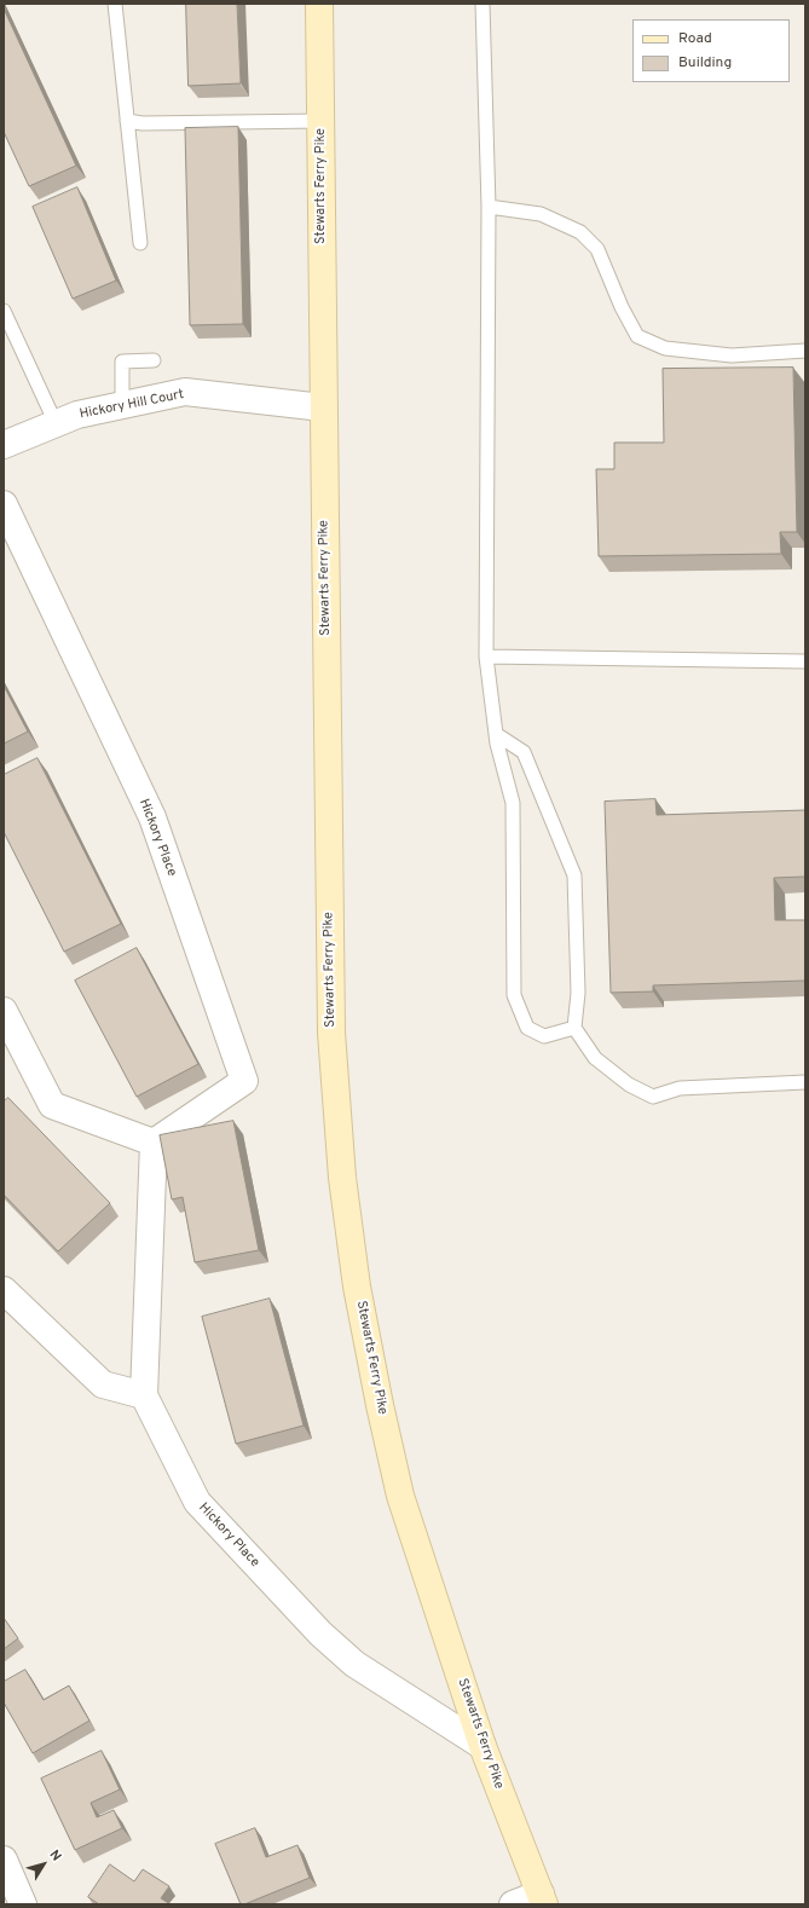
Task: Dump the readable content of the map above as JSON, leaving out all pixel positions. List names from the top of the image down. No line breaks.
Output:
{"streets":{"main road":["Stewarts Ferry Pike"],"street":["Hickory Hill Court","Hickory Place"]},"crossings":[["Stewarts Ferry Pike","Hickory Hill Court"],["Stewarts Ferry Pike","Hickory Place"]],"legend":["Road","Building"],"north":"top right"}
